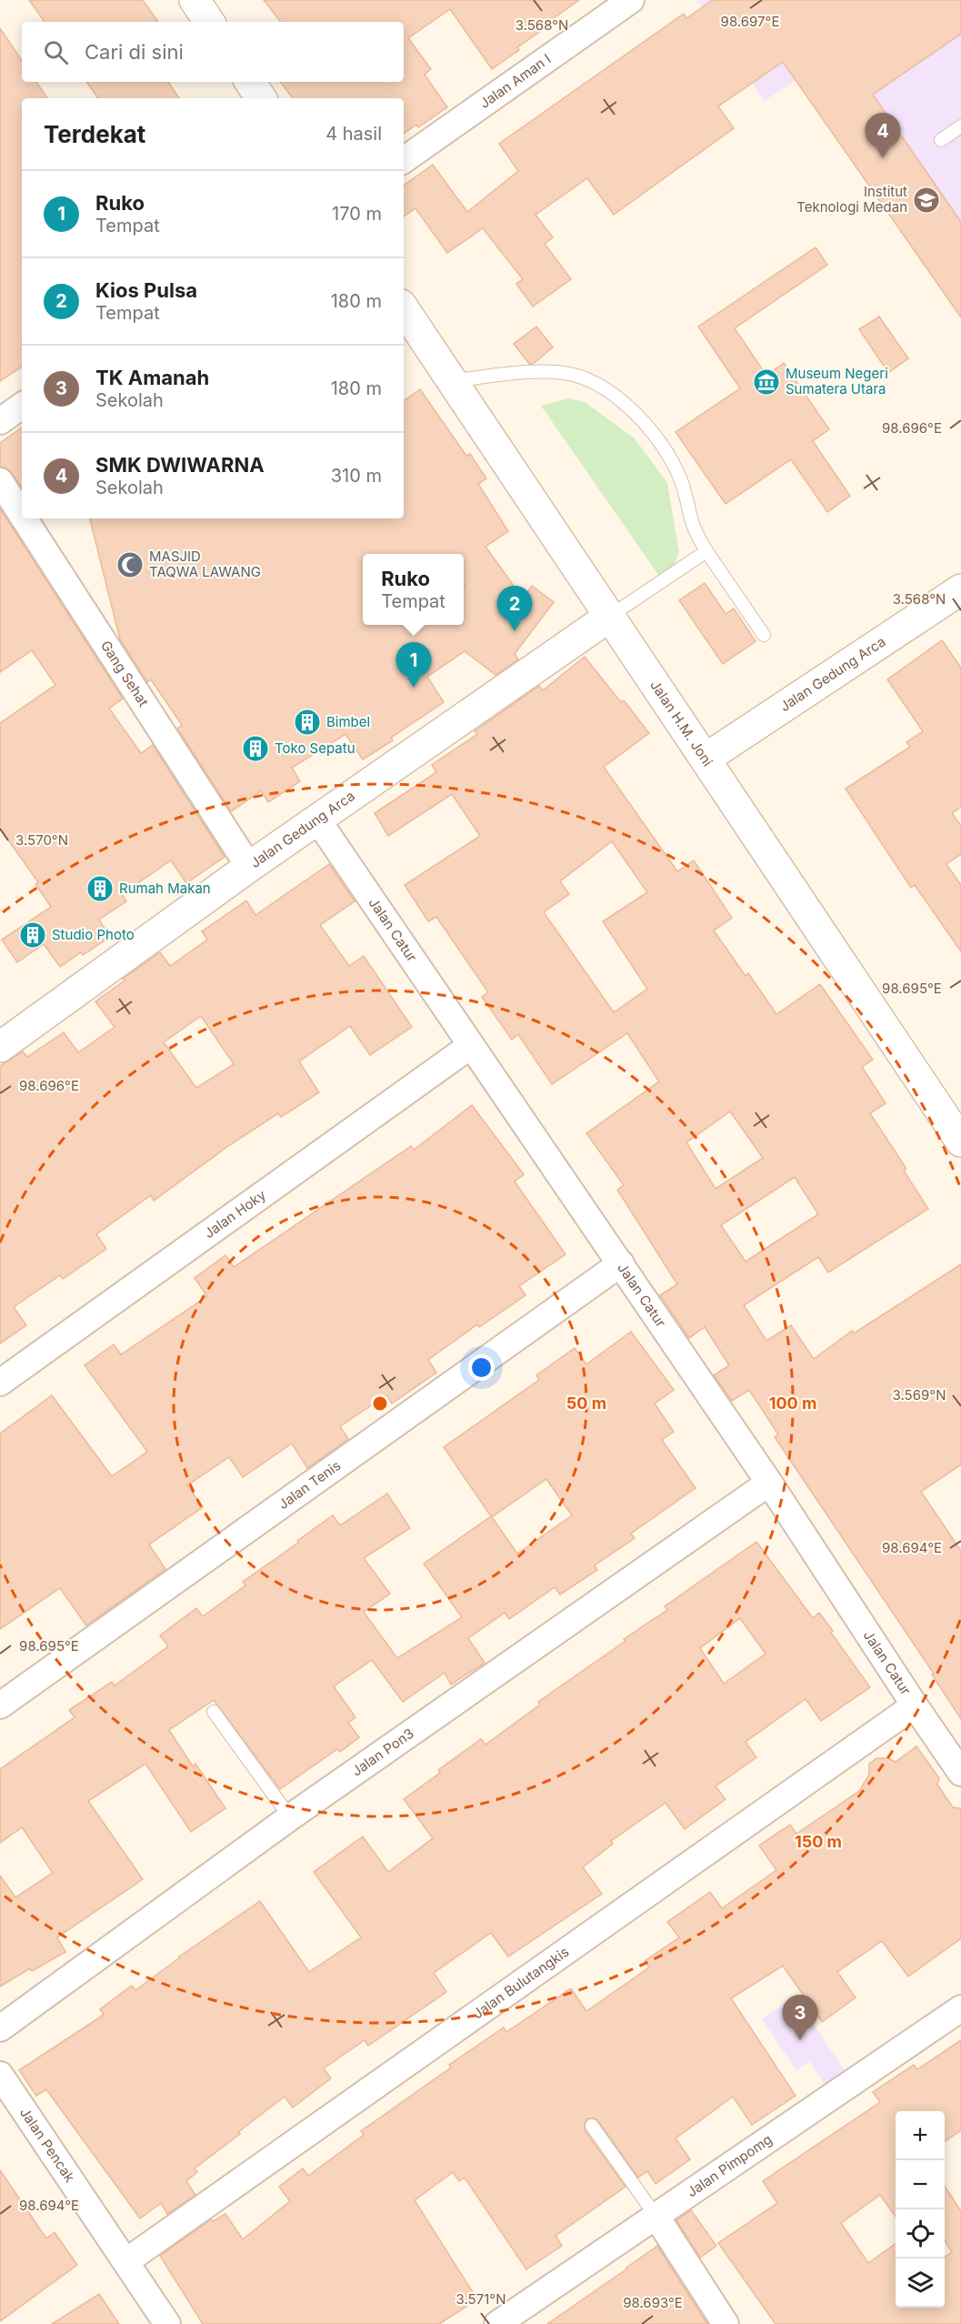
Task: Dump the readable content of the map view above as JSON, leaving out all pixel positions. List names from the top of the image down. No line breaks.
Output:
{"streets":{"street":["Jalan Aman I","Gang Sehat","Jalan Gedung Arca","Jalan H.M. Joni","Jalan Catur","Jalan Hoky","Jalan Tenis","Jalan Pon3","Jalan Bulutangkis","Jalan Pencak","Jalan Pimpomg"]},"crossings":[["Gang Sehat","Jalan Gedung Arca"],["Jalan Gedung Arca","Jalan H.M. Joni"],["Jalan Gedung Arca","Jalan Catur"],["Jalan Catur","Jalan Hoky"],["Jalan Catur","Jalan Tenis"],["Jalan Catur","Jalan Pon3"],["Jalan Catur","Jalan Bulutangkis"],["Jalan Bulutangkis","Jalan Pencak"]],"places":{"school or university":["Institut Teknologi Medan"],"museum":["Museum Negeri Sumatera Utara"],"mosque":["MASJID TAQWA LAWANG"],"building":["Bimbel","Toko Sepatu","Rumah Makan","Studio Photo"]},"page":{"search":"Cari di sini","heading":["Terdekat","4 hasil"],"pins":["4","2","1","3"],"list":[{"mark":"1","name":"Ruko","note":"Tempat","value":"170 m"},{"mark":"2","name":"Kios Pulsa","note":"Tempat","value":"180 m"},{"mark":"3","name":"TK Amanah","note":"Sekolah","value":"180 m"},{"mark":"4","name":"SMK DWIWARNA","note":"Sekolah","value":"310 m"}],"popup":["Ruko","Tempat"],"map_buttons":["+","−"]},"coordinates":["98.697°E","3.568°N","98.696°E","3.570°N","98.695°E","3.569°N","98.694°E","3.571°N","98.693°E"],"rings":["50 m","100 m","150 m"]}
